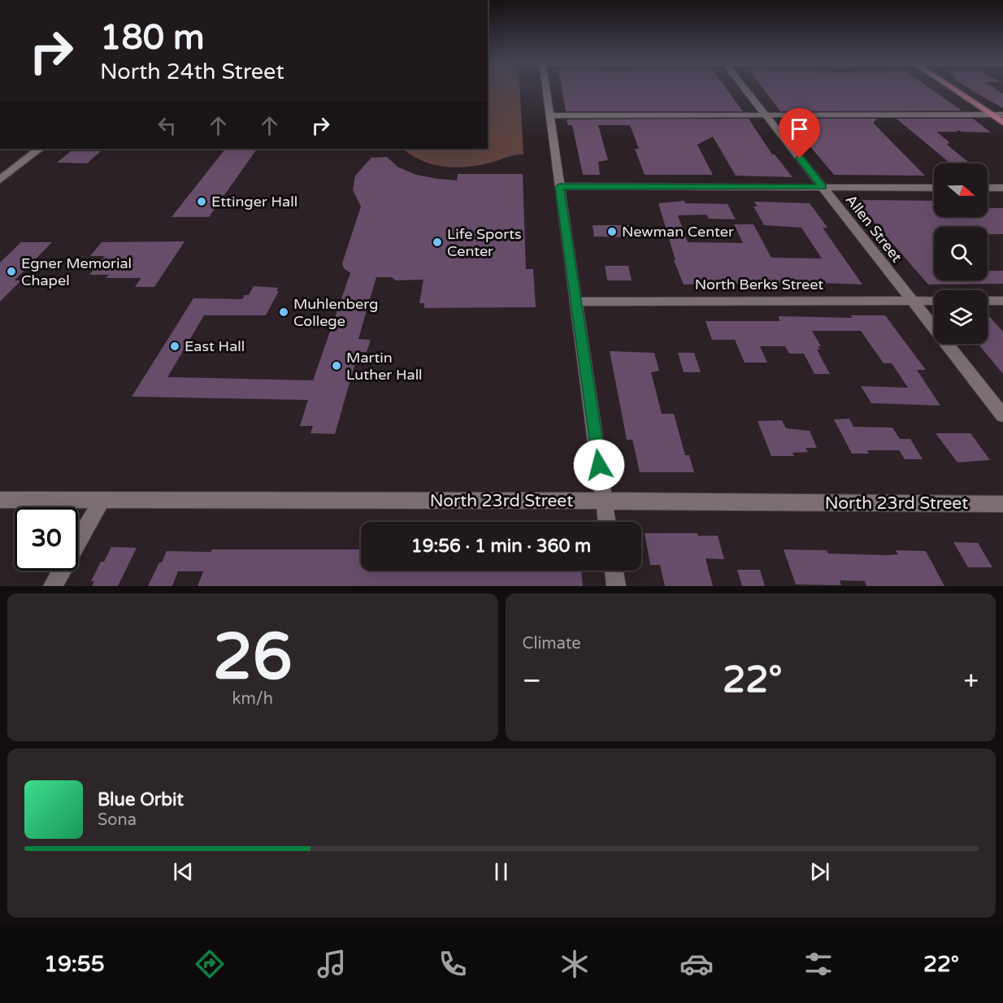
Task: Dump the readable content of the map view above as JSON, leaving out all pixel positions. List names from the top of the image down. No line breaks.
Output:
{"streets":{"street":["Allen Street","North Berks Street","North 23rd Street"]},"crossings":[["Allen Street","North Berks Street"]],"places":["Ettinger Hall","Newman Center","Life Sports Center","Egner Memorial Chapel","Muhlenberg College","East Hall","Martin Luther Hall"],"north":"right","page":{"turn":["180 m","North 24th Street"],"limit":"30","trip":"19:56 · 1 min · 360 m","tile":[["26","km/h"],"Climate"],"heat":["−","22°","+"],"song":["Blue Orbit","Sona"],"tabs":["19:55","22°"]}}
